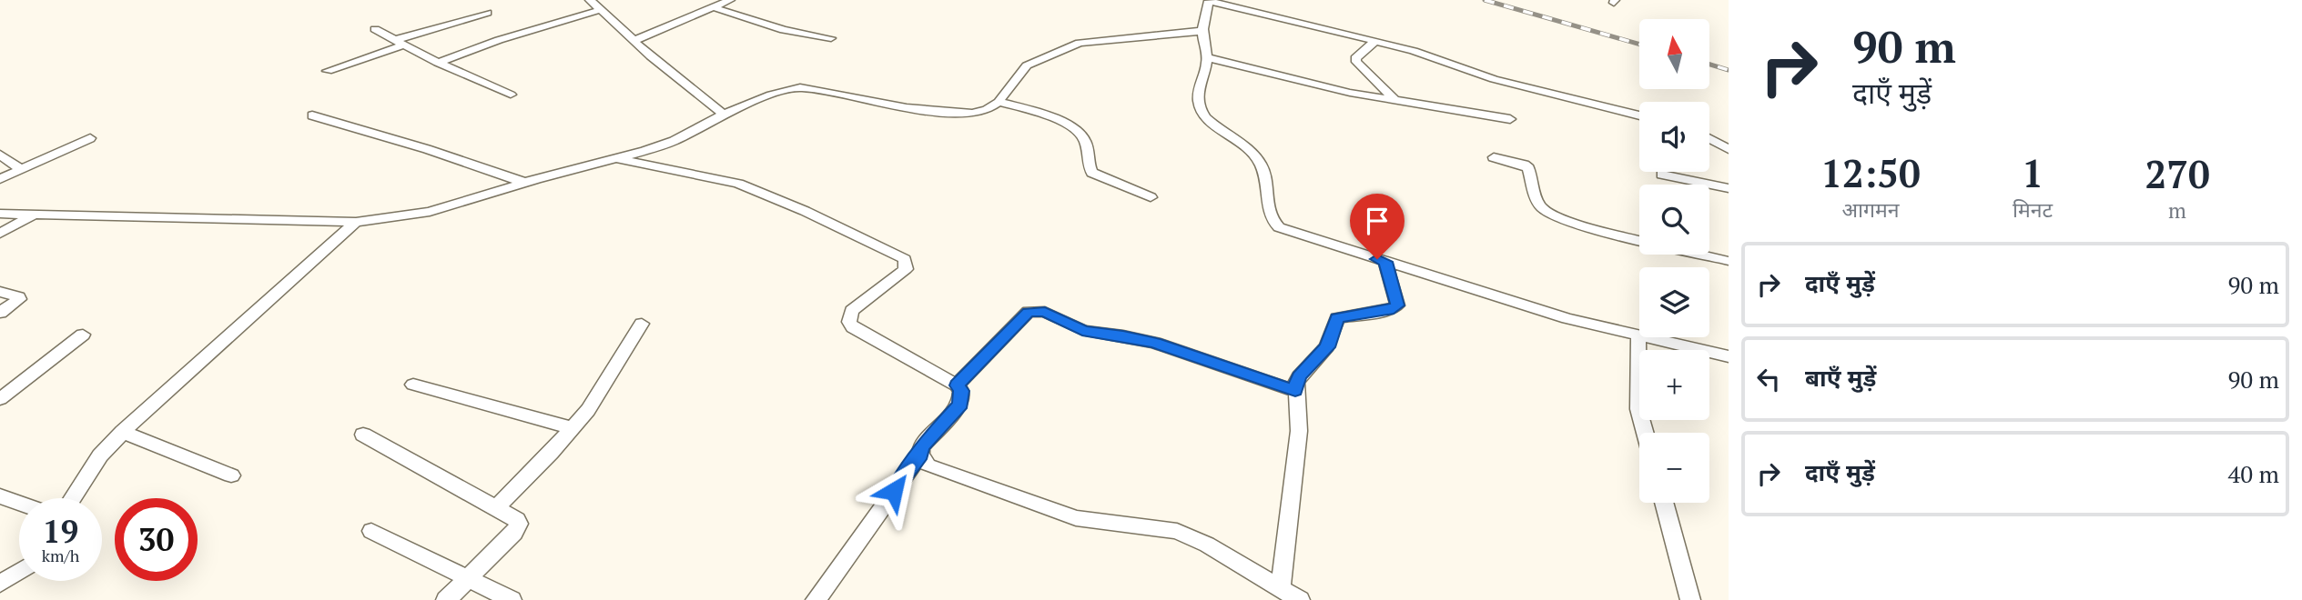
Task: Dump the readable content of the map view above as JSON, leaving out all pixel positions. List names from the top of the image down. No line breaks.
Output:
{"north":"top","page":{"turn":["90 m","दाएँ मुड़ें"],"map_buttons":["+","−"],"eta":["12:50","आगमन","1","मिनट","270","m"],"list":[{"name":"दाएँ मुड़ें","value":"90 m"},{"name":"बाएँ मुड़ें","value":"90 m"},{"name":"दाएँ मुड़ें","value":"40 m"}],"speed":"19 km/h","limit":"30"}}
